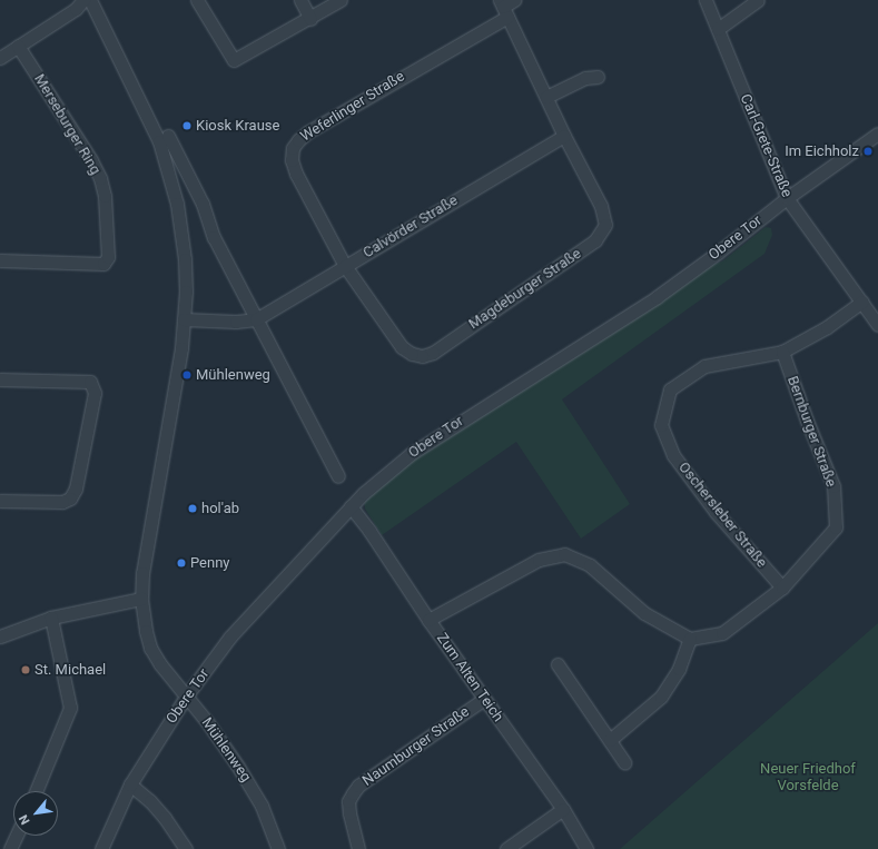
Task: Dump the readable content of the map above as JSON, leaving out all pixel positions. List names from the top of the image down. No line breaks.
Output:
{"streets":{"street":["Weferlinger Straße","Merseburger Ring","Carl-Grete-Straße","Calvörder Straße","Obere Tor","Magdeburger Straße","Bernburger Straße","Oschersleber Straße","Zum Alten Teich","Naumburger Straße","Mühlenweg"]},"crossings":[["Weferlinger Straße","Calvörder Straße"],["Weferlinger Straße","Magdeburger Straße"],["Carl-Grete-Straße","Obere Tor"],["Carl-Grete-Straße","Oschersleber Straße"],["Calvörder Straße","Magdeburger Straße"],["Obere Tor","Zum Alten Teich"],["Obere Tor","Mühlenweg"],["Bernburger Straße","Oschersleber Straße"],["Zum Alten Teich","Naumburger Straße"]],"parks":["Neuer Friedhof Vorsfelde"],"places":["Kiosk Krause","Im Eichholz","Mühlenweg","hol'ab","Penny","St. Michael"],"north":"bottom left"}
